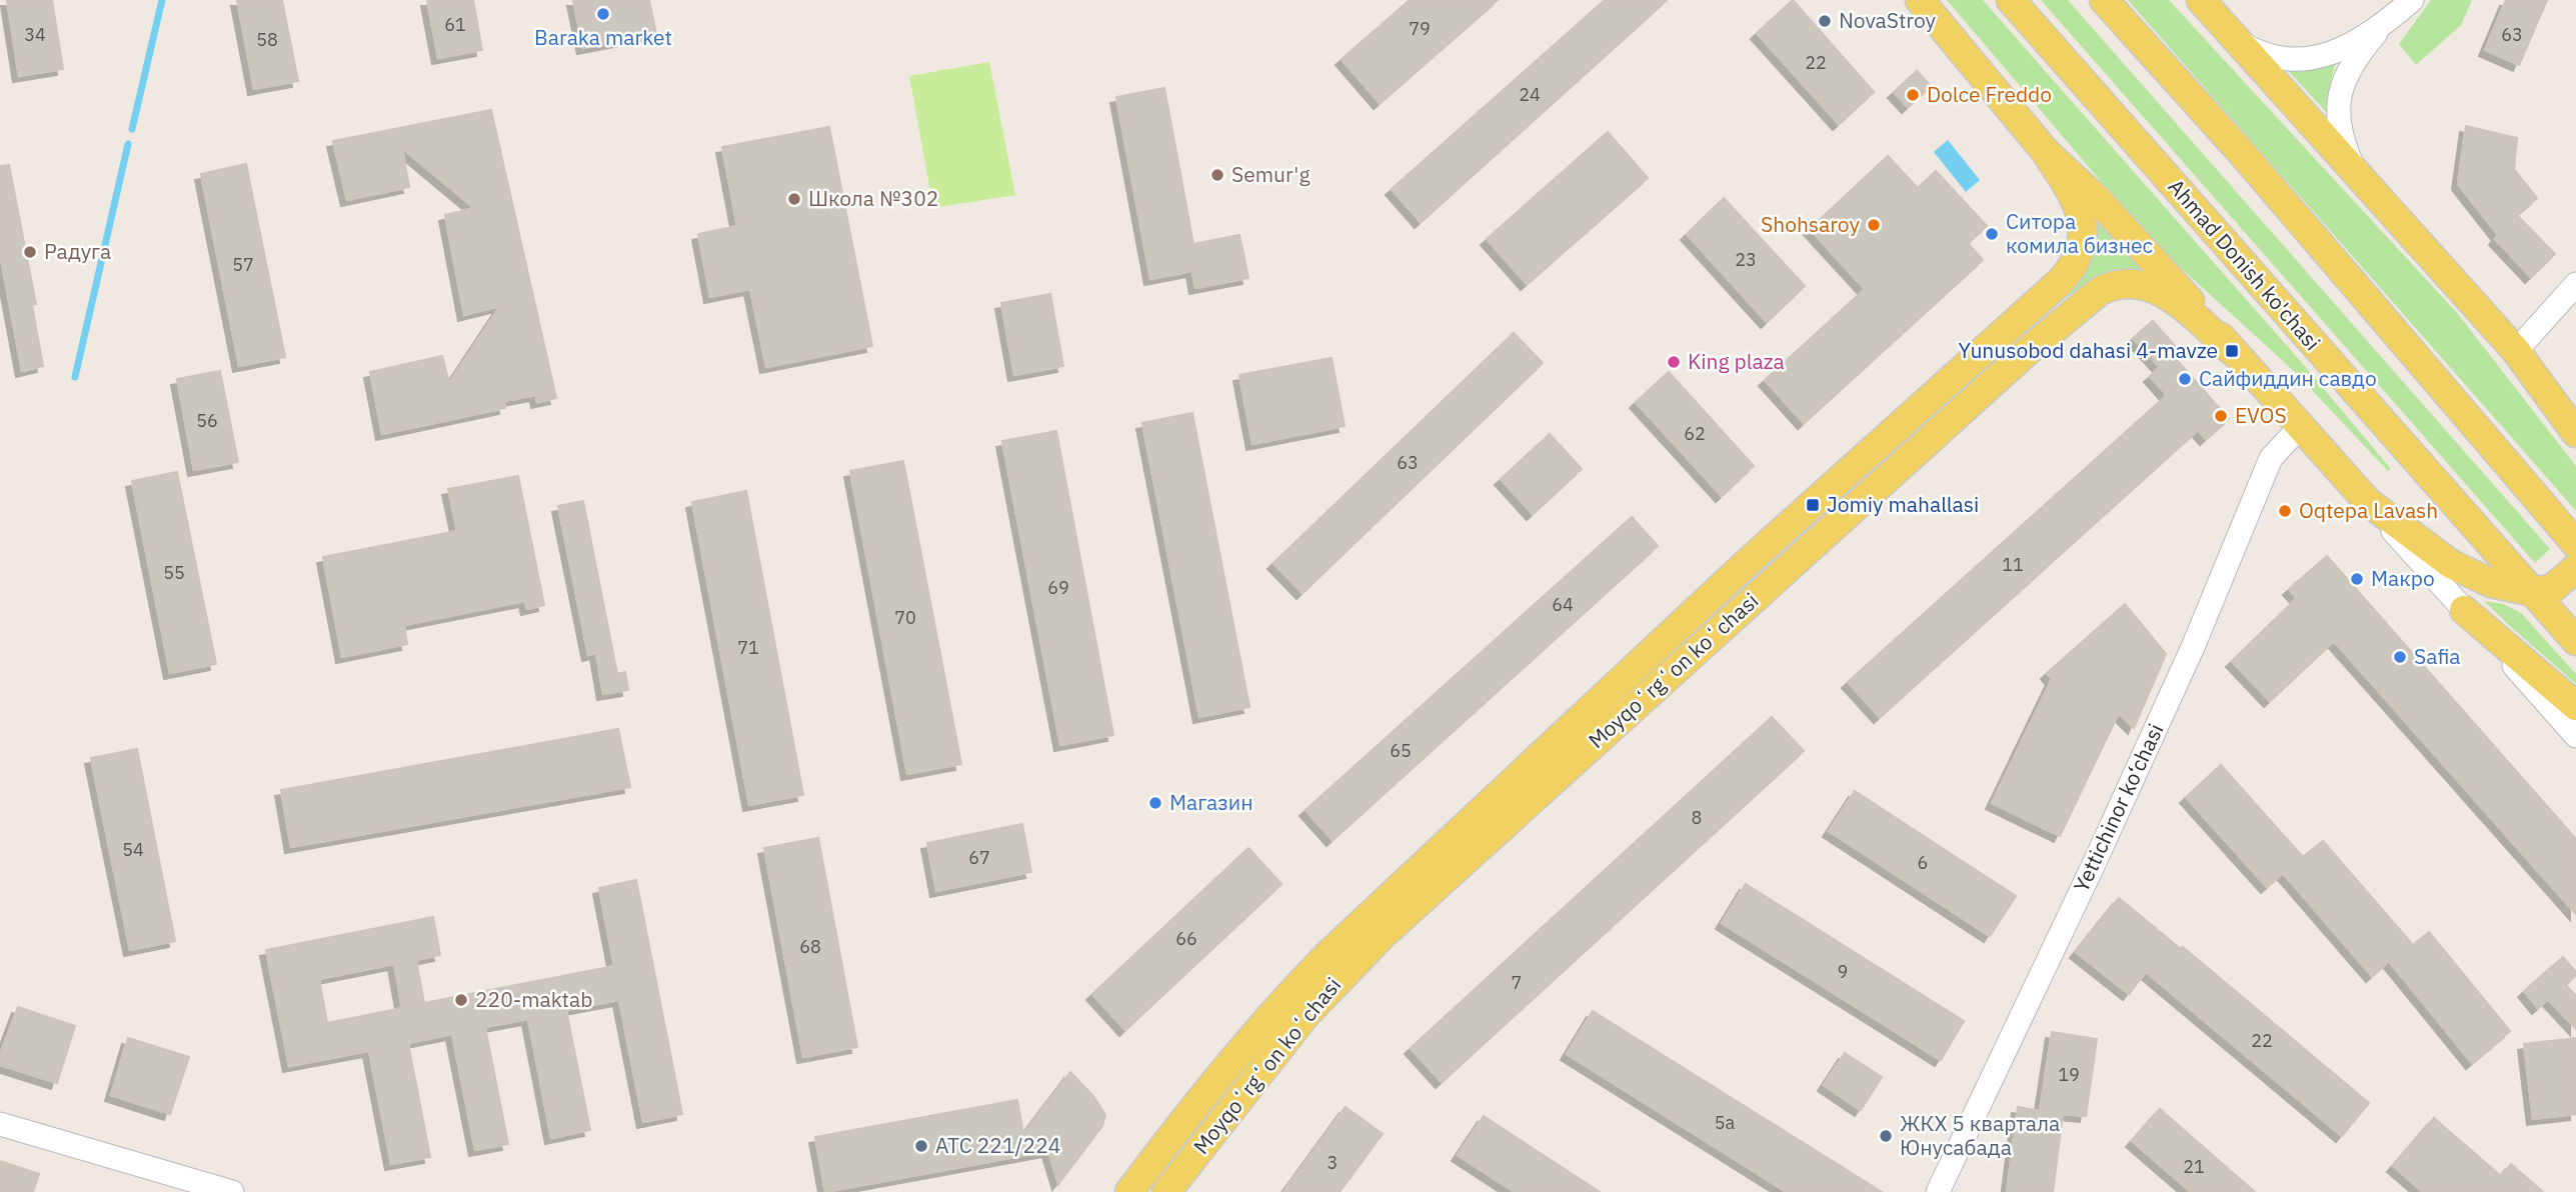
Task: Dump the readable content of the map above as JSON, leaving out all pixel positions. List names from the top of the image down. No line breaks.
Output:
{"streets":{"main road":["Ahmad Donish ko'chasi","Moyqoʻrgʻon koʻchasi"],"street":["Yettichinor ko‘chasi"]},"places":{"other":["Baraka market","NovaStroy","Dolce Freddo","Semur'g","Школа №302","Shohsaroy","Ситора комила бизнес","Радуга","King plaza","Сайфиддин савдо","EVOS","Oqtepa Lavash","Макро","Safia","Магазин","220-maktab","ЖКХ 5 квартала Юнусабада","АТС 221/224"],"transit":["Yunusobod dahasi 4-mavze","Jomiy mahallasi"]},"house_numbers":["61","79","34","63","58","22","24","23","57","56","62","63","11","55","69","64","70","71","65","8","54","67","6","66","68","9","7","22","19","5а","3","21"]}
